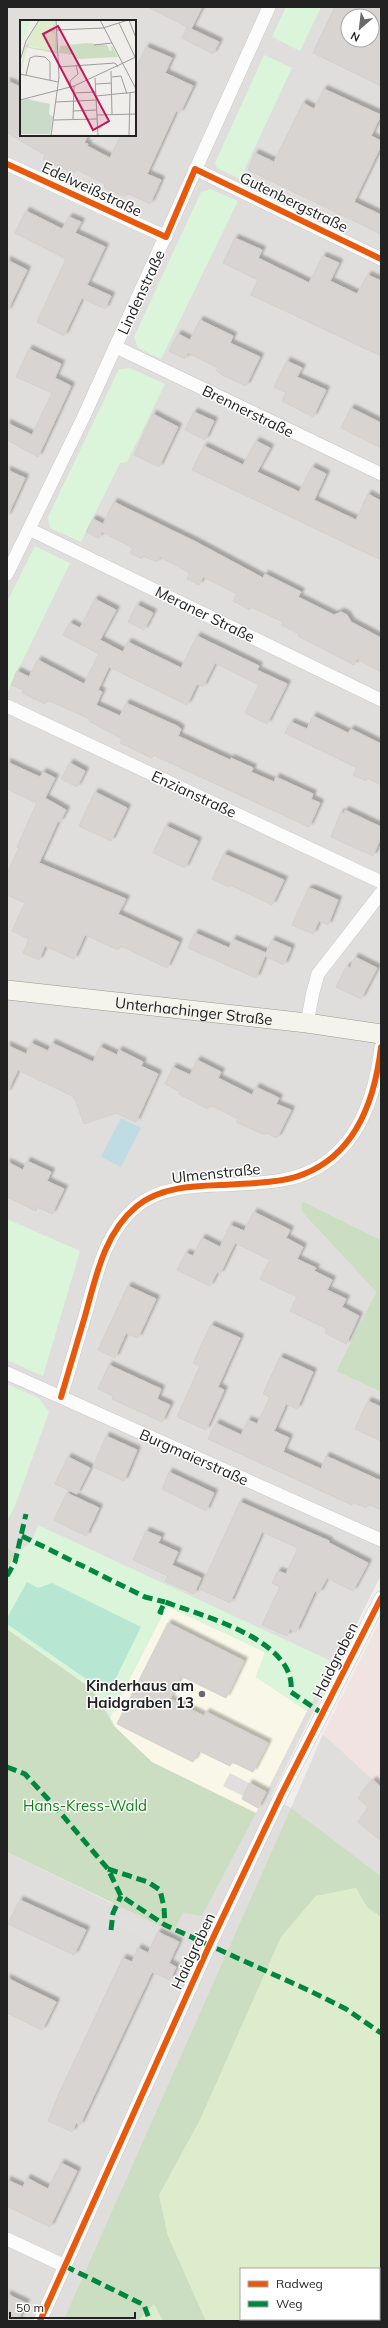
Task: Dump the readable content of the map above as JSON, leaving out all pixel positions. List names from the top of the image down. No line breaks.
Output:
{"streets":{"main road":["Unterhachinger Straße"],"street":["Edelweißstraße","Gutenbergstraße","Lindenstraße","Brennerstraße","Meraner Straße","Enzianstraße","Ulmenstraße","Burgmaierstraße","Haidgraben"]},"crossings":[["Edelweißstraße","Lindenstraße"],["Gutenbergstraße","Lindenstraße"],["Lindenstraße","Brennerstraße"],["Lindenstraße","Meraner Straße"],["Ulmenstraße","Burgmaierstraße"]],"parks":["Hans-Kress-Wald"],"places":["Kinderhaus am Haidgraben 13"],"legend":["Radweg","Weg"],"scale_bar":"50 m","north":"bottom left"}
